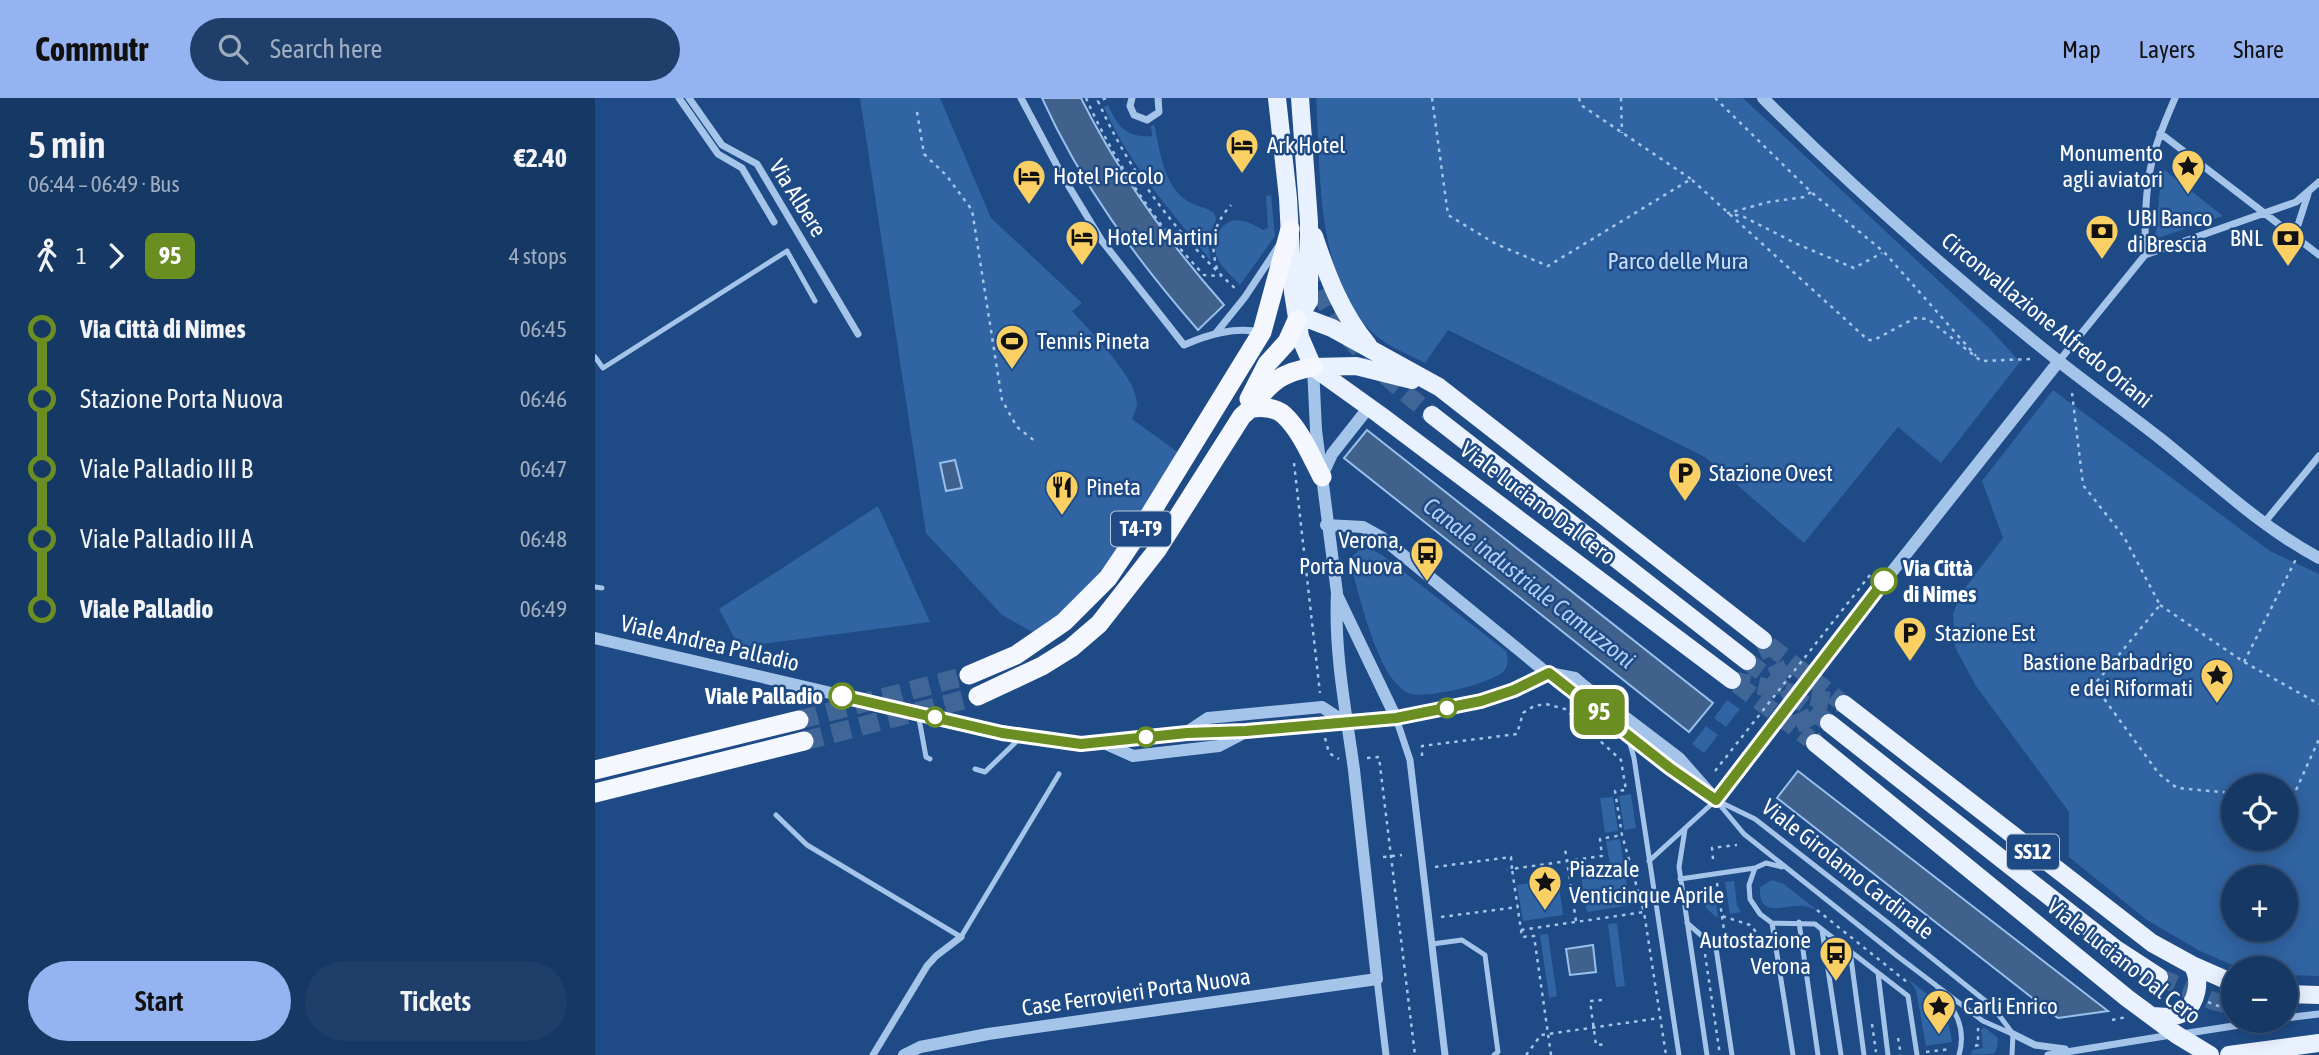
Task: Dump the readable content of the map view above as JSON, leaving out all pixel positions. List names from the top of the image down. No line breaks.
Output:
{"streets":{"highway":["T4-T9"],"main road":["Viale Luciano Dal Cero","SS12"],"street":["Via Albere","Circonvallazione Alfredo Oriani","Viale Andrea Palladio","Viale Girolamo Cardinale","Case Ferrovieri Porta Nuova"]},"crossings":[["Viale Luciano Dal Cero","T4-T9"]],"water":["Canale industriale Camuzzoni"],"parks":["Parco delle Mura"],"places":{"hotel":["Ark Hotel","Hotel Piccolo","Hotel Martini"],"place":["Monumento agli aviatori","Bastione Barbadrigo e dei Riformati","Piazzale Venticinque Aprile","Carli Enrico"],"bank":["UBI Banco di Brescia","BNL"],"sports":["Tennis Pineta"],"parking":["Stazione Ovest","Stazione Est"],"restaurant":["Pineta"],"other":["Via Città di Nimes","Viale Palladio"],"bus stop":["Verona, Porta Nuova","Autostazione Verona"]},"lines":["bus line 95"],"page":{"header":"Commutr","search":"Search here","nav":["Map","Layers","Share"],"heading":["5 min","06:44 – 06:49 · Bus","€2.40"],"on_map":"95","legs":["1","95","4 stops"],"list":[{"name":"Via Città di Nimes","value":"06:45"},{"name":"Stazione Porta Nuova","value":"06:46"},{"name":"Viale Palladio III B","value":"06:47"},{"name":"Viale Palladio III A","value":"06:48"},{"name":"Viale Palladio","value":"06:49"}],"map_buttons":["+","−"],"buttons":["Start","Tickets"]}}
